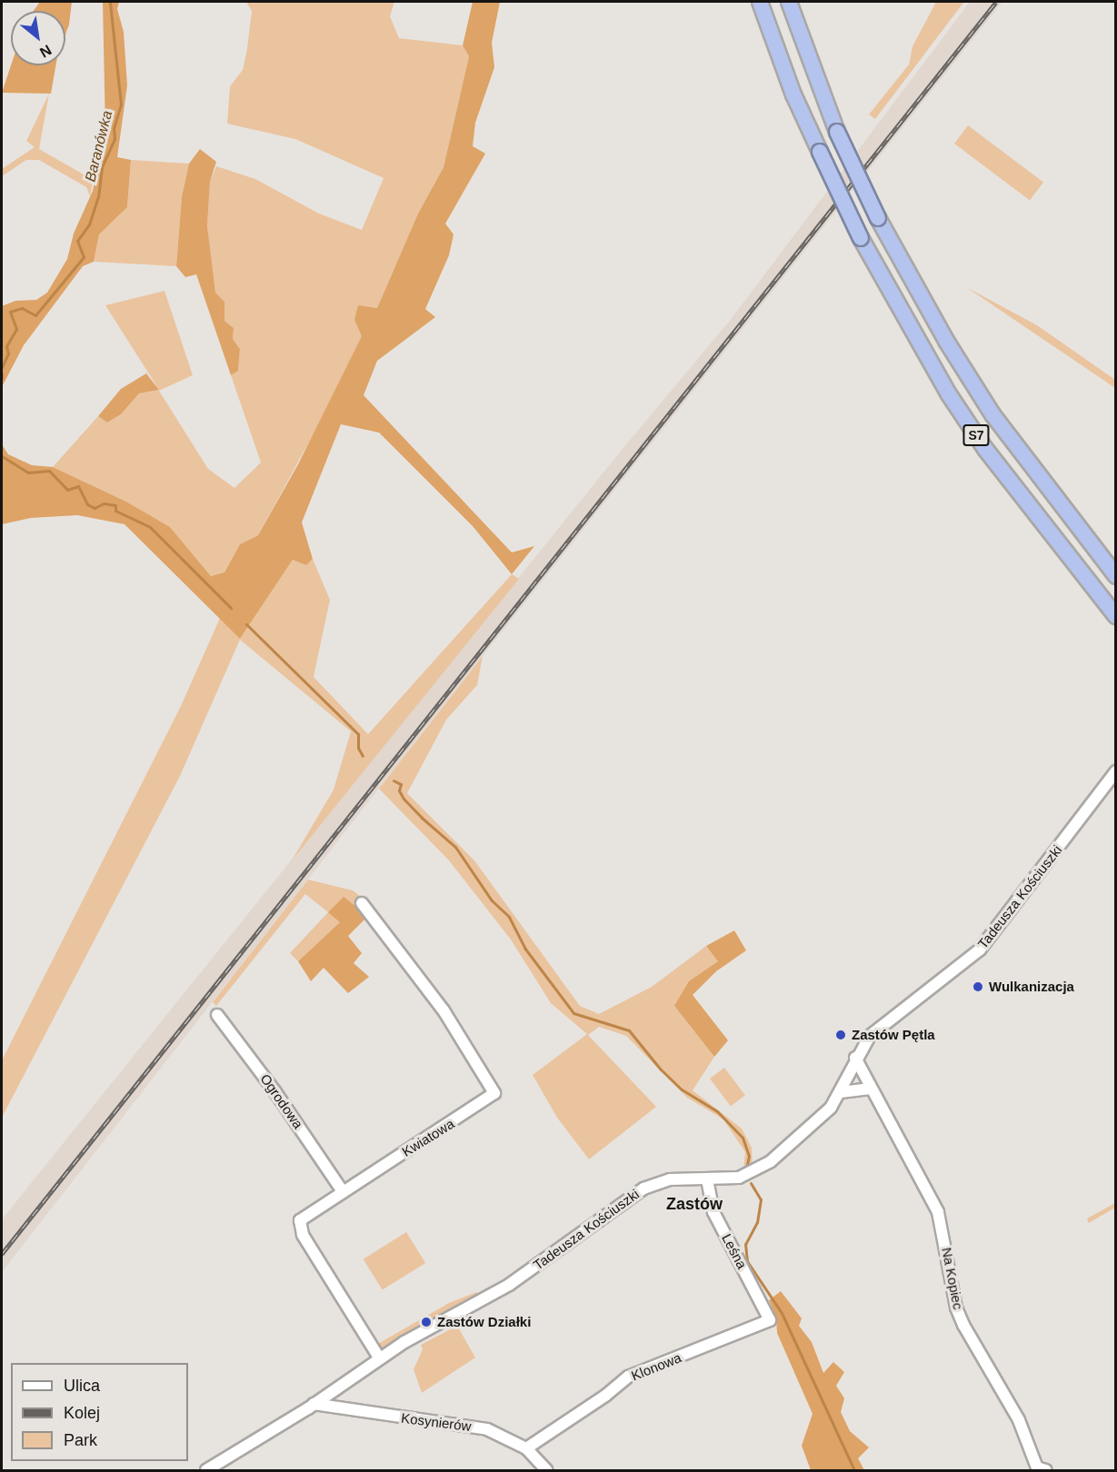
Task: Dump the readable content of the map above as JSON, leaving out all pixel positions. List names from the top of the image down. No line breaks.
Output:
{"streets":{"highway":["S7"],"street":["Tadeusza Kościuszki","Ogrodowa","Kwiatowa","Leśna","Na Kopiec","Klonowa","Kosynierów"]},"crossings":[["Tadeusza Kościuszki","Kwiatowa"],["Tadeusza Kościuszki","Leśna"],["Tadeusza Kościuszki","Na Kopiec"],["Tadeusza Kościuszki","Kosynierów"],["Ogrodowa","Kwiatowa"],["Leśna","Klonowa"],["Klonowa","Kosynierów"]],"districts":["Zastów"],"water":["Baranówka"],"places":["Wulkanizacja","Zastów Pętla","Zastów Działki"],"legend":["Ulica","Kolej","Park"],"north":"bottom right"}
